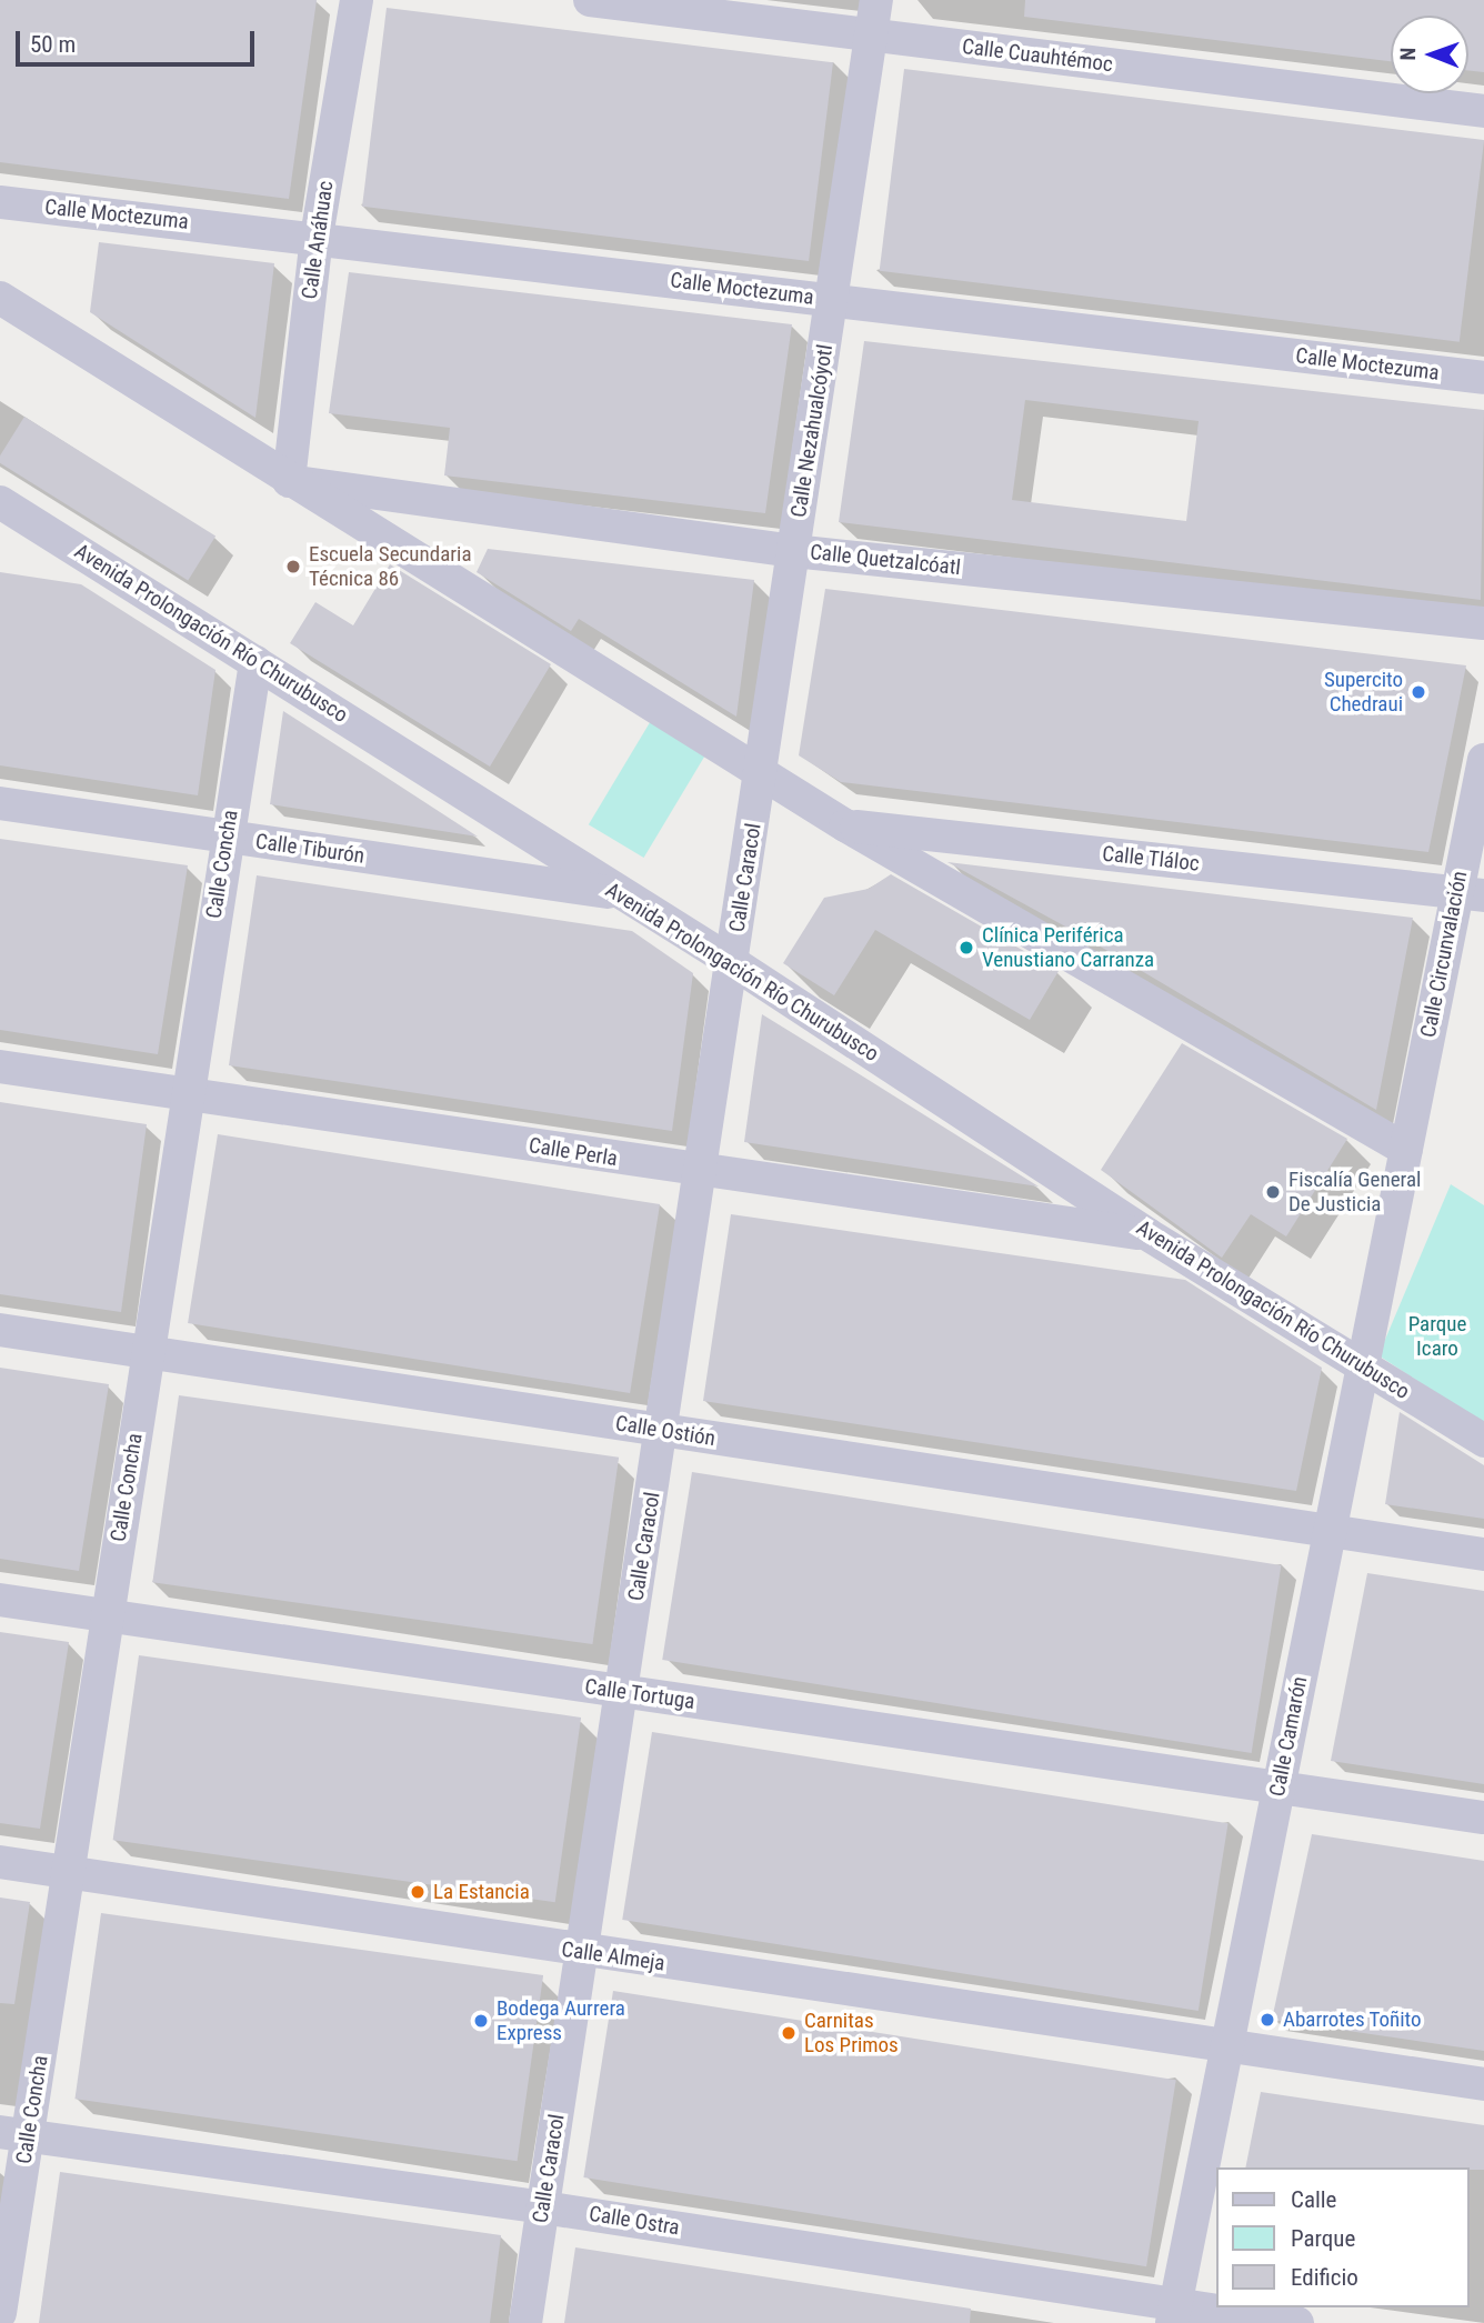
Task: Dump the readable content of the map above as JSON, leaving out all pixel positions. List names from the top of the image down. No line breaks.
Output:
{"streets":{"street":["Calle Cuauhtémoc","Calle Moctezuma","Calle Anáhuac","Calle Nezahualcóyotl","Calle Quetzalcóatl","Avenida Prolongación Río Churubusco","Calle Tiburón","Calle Tláloc","Calle Concha","Calle Caracol","Calle Circunvalación","Calle Perla","Calle Ostión","Calle Tortuga","Calle Camarón","Calle Almeja","Calle Ostra"]},"crossings":[["Calle Cuauhtémoc","Calle Nezahualcóyotl"],["Calle Moctezuma","Calle Anáhuac"],["Calle Moctezuma","Calle Nezahualcóyotl"],["Calle Anáhuac","Calle Quetzalcóatl"],["Calle Nezahualcóyotl","Calle Quetzalcóatl"],["Calle Nezahualcóyotl","Calle Caracol"],["Avenida Prolongación Río Churubusco","Calle Tiburón"],["Avenida Prolongación Río Churubusco","Calle Concha"],["Avenida Prolongación Río Churubusco","Calle Caracol"],["Avenida Prolongación Río Churubusco","Calle Perla"],["Avenida Prolongación Río Churubusco","Calle Camarón"],["Calle Tiburón","Calle Concha"],["Calle Tláloc","Calle Circunvalación"],["Calle Concha","Calle Perla"],["Calle Concha","Calle Ostión"],["Calle Concha","Calle Tortuga"],["Calle Concha","Calle Almeja"],["Calle Concha","Calle Ostra"],["Calle Caracol","Calle Perla"],["Calle Caracol","Calle Ostión"],["Calle Caracol","Calle Tortuga"],["Calle Caracol","Calle Almeja"],["Calle Caracol","Calle Ostra"],["Calle Circunvalación","Calle Camarón"],["Calle Ostión","Calle Camarón"],["Calle Tortuga","Calle Camarón"],["Calle Camarón","Calle Almeja"],["Calle Camarón","Calle Ostra"]],"parks":["Parque Icaro"],"places":["Escuela Secundaria Técnica 86","Supercito Chedraui","Clínica Periférica Venustiano Carranza","Fiscalía General De Justicia","La Estancia","Abarrotes Toñito","Bodega Aurrera Express","Carnitas Los Primos"],"legend":["Calle","Parque","Edificio"],"scale_bar":"50 m","north":"left"}
